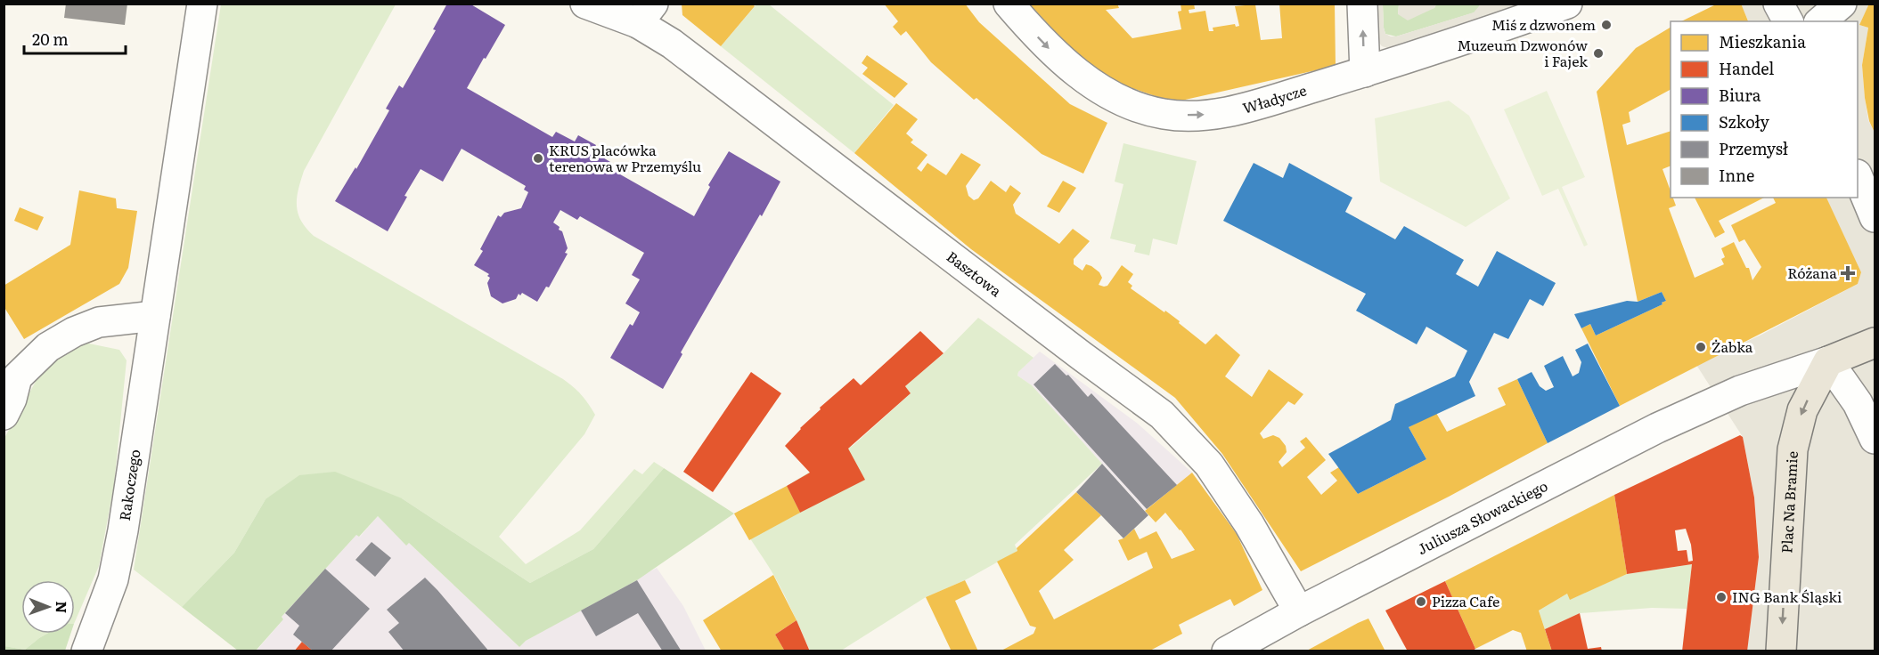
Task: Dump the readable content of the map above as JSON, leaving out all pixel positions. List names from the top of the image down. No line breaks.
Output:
{"streets":{"main road":["Plac Na Bramie"],"street":["Władycze","Basztowa","Rakoczego","Juliusza Słowackiego"]},"crossings":[["Basztowa","Juliusza Słowackiego"],["Plac Na Bramie","Juliusza Słowackiego"]],"one_way":["Władycze","Plac Na Bramie"],"places":{"other":["Miś z dzwonem","Muzeum Dzwonów i Fajek","KRUS placówka terenowa w Przemyślu","Żabka","ING Bank Śląski","Pizza Cafe"],"health":["Różana"]},"legend":["Mieszkania","Handel","Biura","Szkoły","Przemysł","Inne"],"scale_bar":"20 m","north":"right"}
